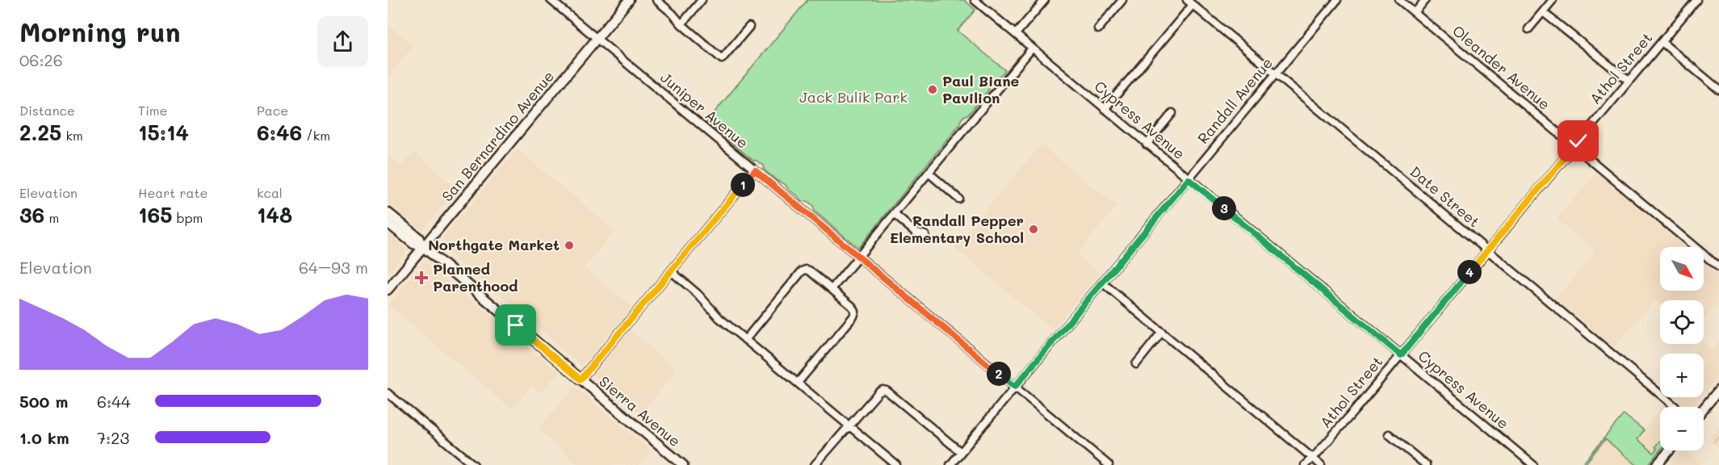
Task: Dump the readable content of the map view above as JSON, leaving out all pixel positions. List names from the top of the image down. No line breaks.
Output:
{"streets":{"main road":["San Bernardino Avenue","Sierra Avenue"],"street":["Oleander Avenue","Athol Street","Randall Avenue","Juniper Avenue","Cypress Avenue","Date Street"]},"crossings":[["Oleander Avenue","Athol Street"],["Athol Street","Cypress Avenue"],["Athol Street","Date Street"],["Randall Avenue","Juniper Avenue"],["Randall Avenue","Cypress Avenue"],["Randall Avenue","Date Street"],["Juniper Avenue","San Bernardino Avenue"],["San Bernardino Avenue","Sierra Avenue"]],"parks":["Jack Bulik Park"],"places":{"other":["Paul Biane Pavilion","Randall Pepper Elementary School","Northgate Market"],"health":["Planned Parenthood"]},"north":"bottom right","page":{"heading":["Morning run","06:26"],"stats":[["Distance","2.25 km"],["Time","15:14"],["Pace","6:46 /km"],["Elevation","36 m"],["Heart rate","165 bpm"],["kcal","148"]],"pins":["1","3","4","2"],"chart":["Elevation","64–93 m"],"map_buttons":["+","−"],"list":[{"name":"500 m","note":"6:44"},{"name":"1.0 km","note":"7:23"}]}}
